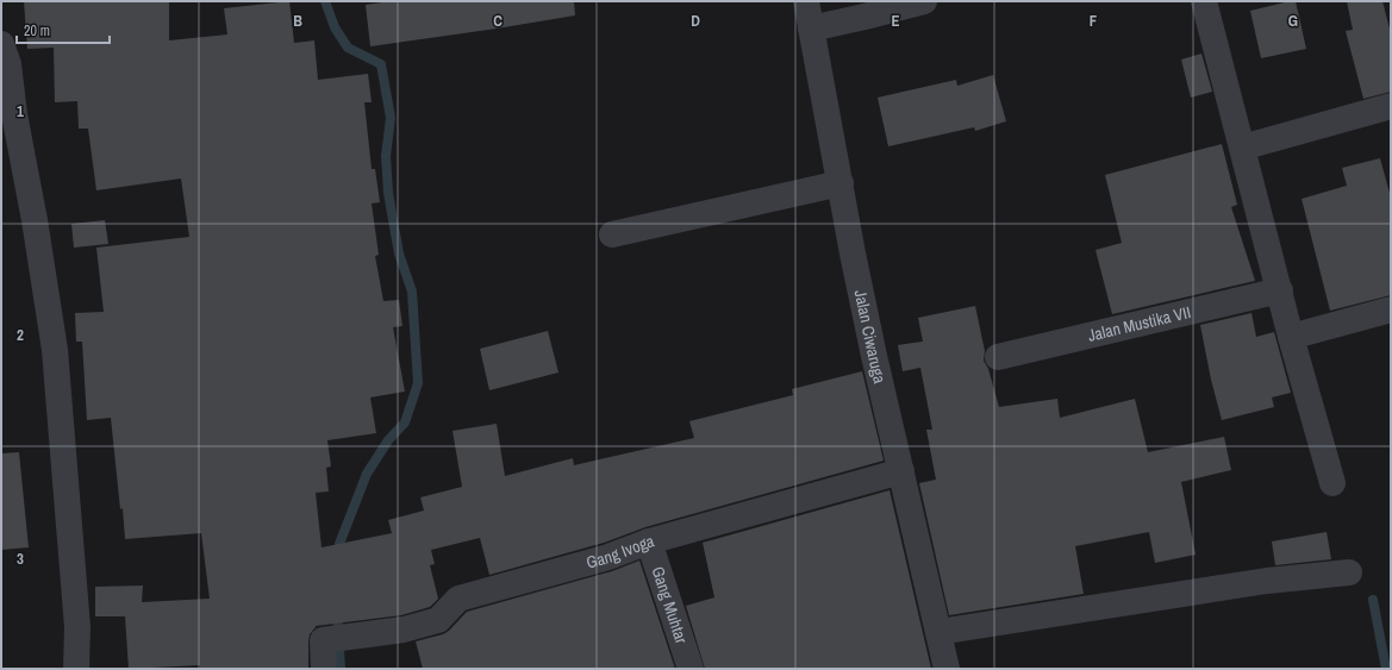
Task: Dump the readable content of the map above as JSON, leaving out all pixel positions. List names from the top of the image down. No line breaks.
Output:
{"streets":{"street":["Jalan Mustika VII","Jalan Ciwaruga","Gang Ivoga","Gang Muhtar"]},"crossings":[["Jalan Ciwaruga","Gang Ivoga"],["Gang Ivoga","Gang Muhtar"]],"scale_bar":"20 m","grid":{"columns":["B","C","D","E","F","G"],"rows":["1","2","3"]}}
